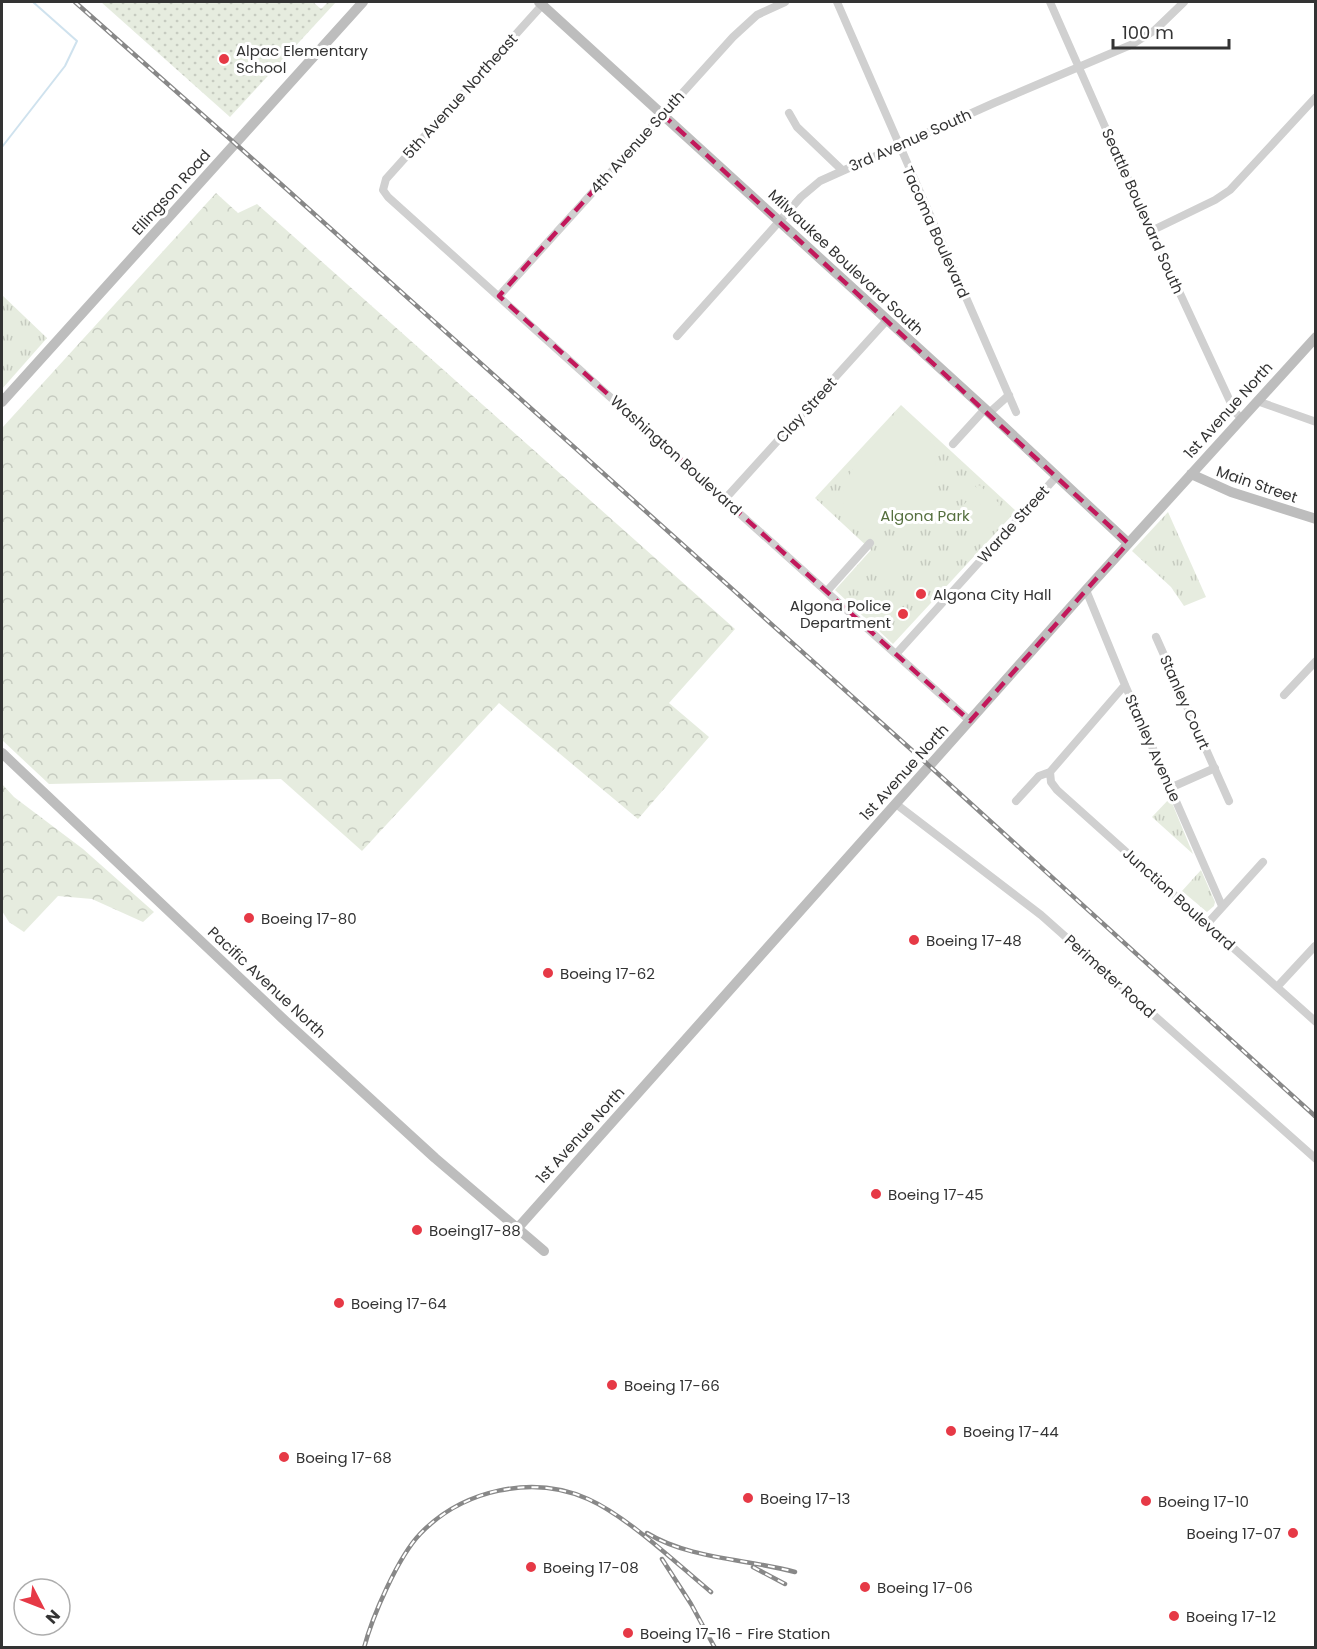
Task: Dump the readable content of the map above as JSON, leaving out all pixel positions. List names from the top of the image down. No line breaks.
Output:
{"streets":{"street":["5th Avenue Northeast","3rd Avenue South","4th Avenue South","Ellingson Road","Seattle Boulevard South","Tacoma Boulevard","Milwaukee Boulevard South","Clay Street","1st Avenue North","Washington Boulevard","Main Street","Warde Street","Stanley Court","Stanley Avenue","Junction Boulevard","Perimeter Road","Pacific Avenue North"]},"crossings":[["5th Avenue Northeast","Milwaukee Boulevard South"],["5th Avenue Northeast","Washington Boulevard"],["3rd Avenue South","Seattle Boulevard South"],["3rd Avenue South","Tacoma Boulevard"],["3rd Avenue South","Milwaukee Boulevard South"],["4th Avenue South","Milwaukee Boulevard South"],["4th Avenue South","Washington Boulevard"],["Seattle Boulevard South","1st Avenue North"],["Milwaukee Boulevard South","Clay Street"],["Milwaukee Boulevard South","1st Avenue North"],["Milwaukee Boulevard South","Warde Street"],["Clay Street","Washington Boulevard"],["1st Avenue North","Washington Boulevard"],["1st Avenue North","Main Street"],["1st Avenue North","Stanley Avenue"],["1st Avenue North","Perimeter Road"],["1st Avenue North","Pacific Avenue North"],["Washington Boulevard","Warde Street"],["Stanley Court","Stanley Avenue"]],"parks":["Algona Park"],"places":["Alpac Elementary School","Algona City Hall","Algona Police Department","Boeing 17-80","Boeing 17-48","Boeing 17-62","Boeing 17-45","Boeing17-88","Boeing 17-64","Boeing 17-66","Boeing 17-44","Boeing 17-68","Boeing 17-13","Boeing 17-10","Boeing 17-07","Boeing 17-08","Boeing 17-06","Boeing 17-12","Boeing 17-16 - Fire Station"],"scale_bar":"100 m","north":"bottom right"}
